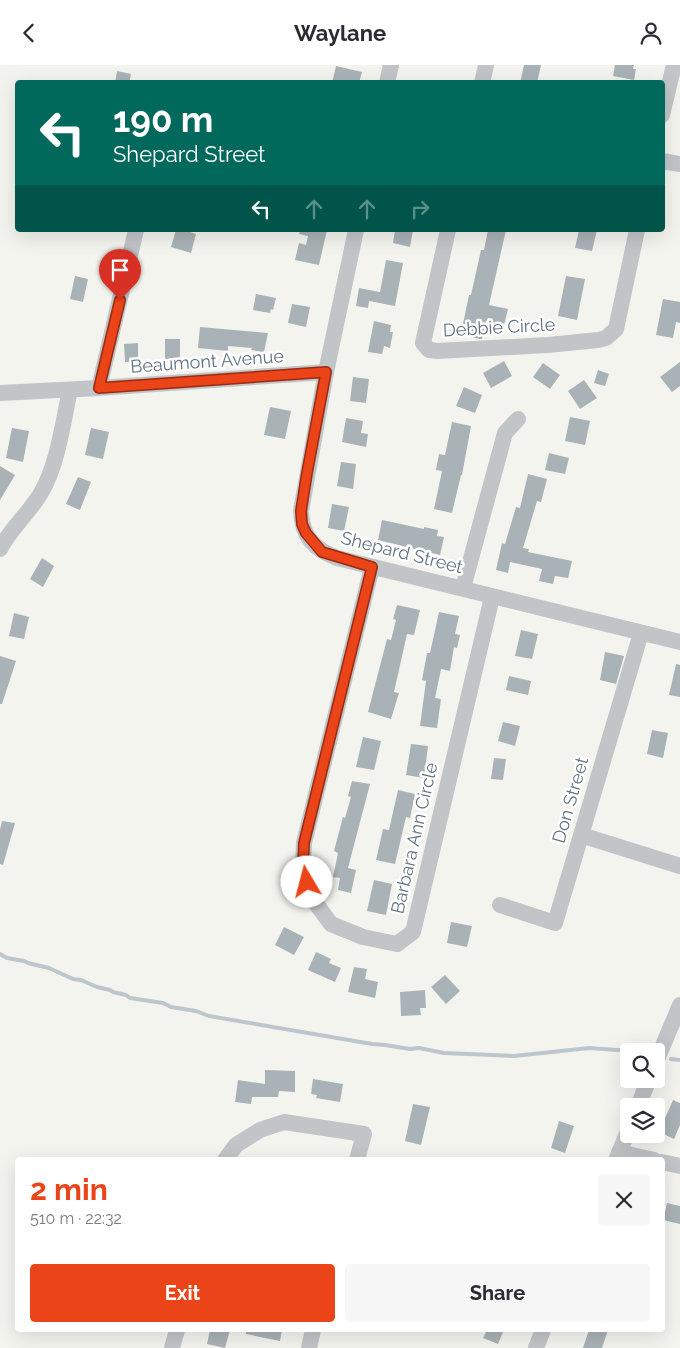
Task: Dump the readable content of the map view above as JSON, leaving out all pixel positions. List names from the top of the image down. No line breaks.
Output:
{"streets":{"street":["Debbie Circle","Beaumont Avenue","Shepard Street","Don Street","Barbara Ann Circle"]},"crossings":[["Beaumont Avenue","Shepard Street"],["Shepard Street","Don Street"],["Shepard Street","Barbara Ann Circle"]],"page":{"header":"Waylane","turn":["190 m","Shepard Street"],"heading":["2 min","510 m · 22:32"],"buttons":["Exit","Share"]}}
